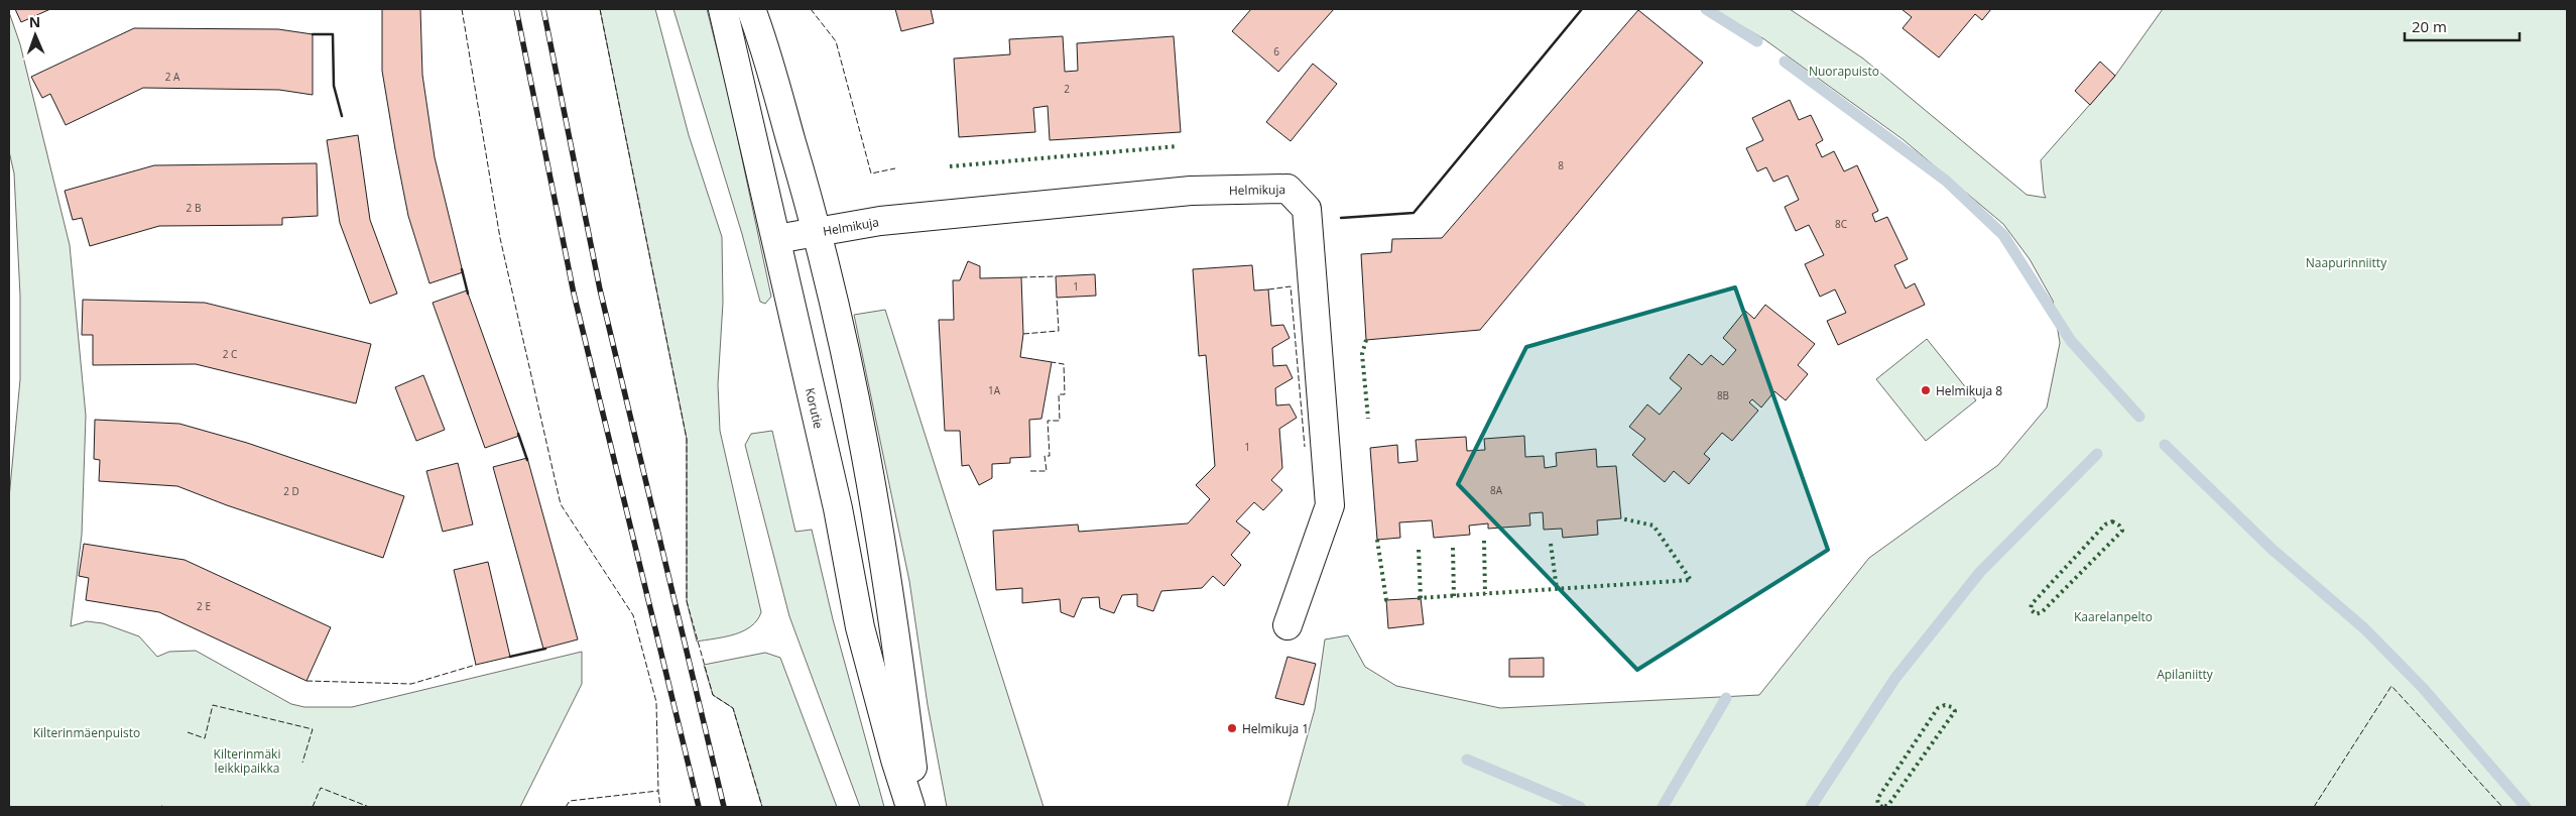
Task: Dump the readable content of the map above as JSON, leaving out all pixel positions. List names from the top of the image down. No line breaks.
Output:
{"streets":{"street":["Helmikuja","Korutie"]},"crossings":[["Helmikuja","Korutie"]],"parks":["Nuorapuisto","Naapurinniitty","Kaarelanpelto","Apilaniitty","Kilterinmäenpuisto","Kilterinmäki leikkipaikka"],"places":["Helmikuja 8","Helmikuja 1"],"house_numbers":["6","2 A","2","8","2 B","8C","1","2 C","1A","8B","1","8A","2 D","2 E"],"scale_bar":"20 m","north":"top"}
